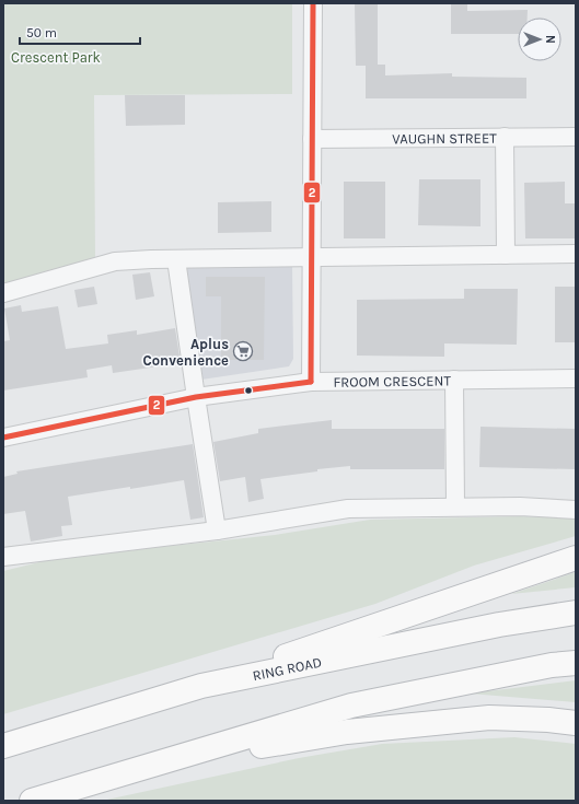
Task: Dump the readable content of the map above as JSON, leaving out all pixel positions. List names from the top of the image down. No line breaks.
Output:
{"streets":{"highway":["RING ROAD"],"street":["VAUGHN STREET","FROOM CRESCENT"]},"parks":["Crescent Park"],"places":{"supermarket":["Aplus Convenience"]},"lines":["transit line 2"],"scale_bar":"50 m","north":"right"}
